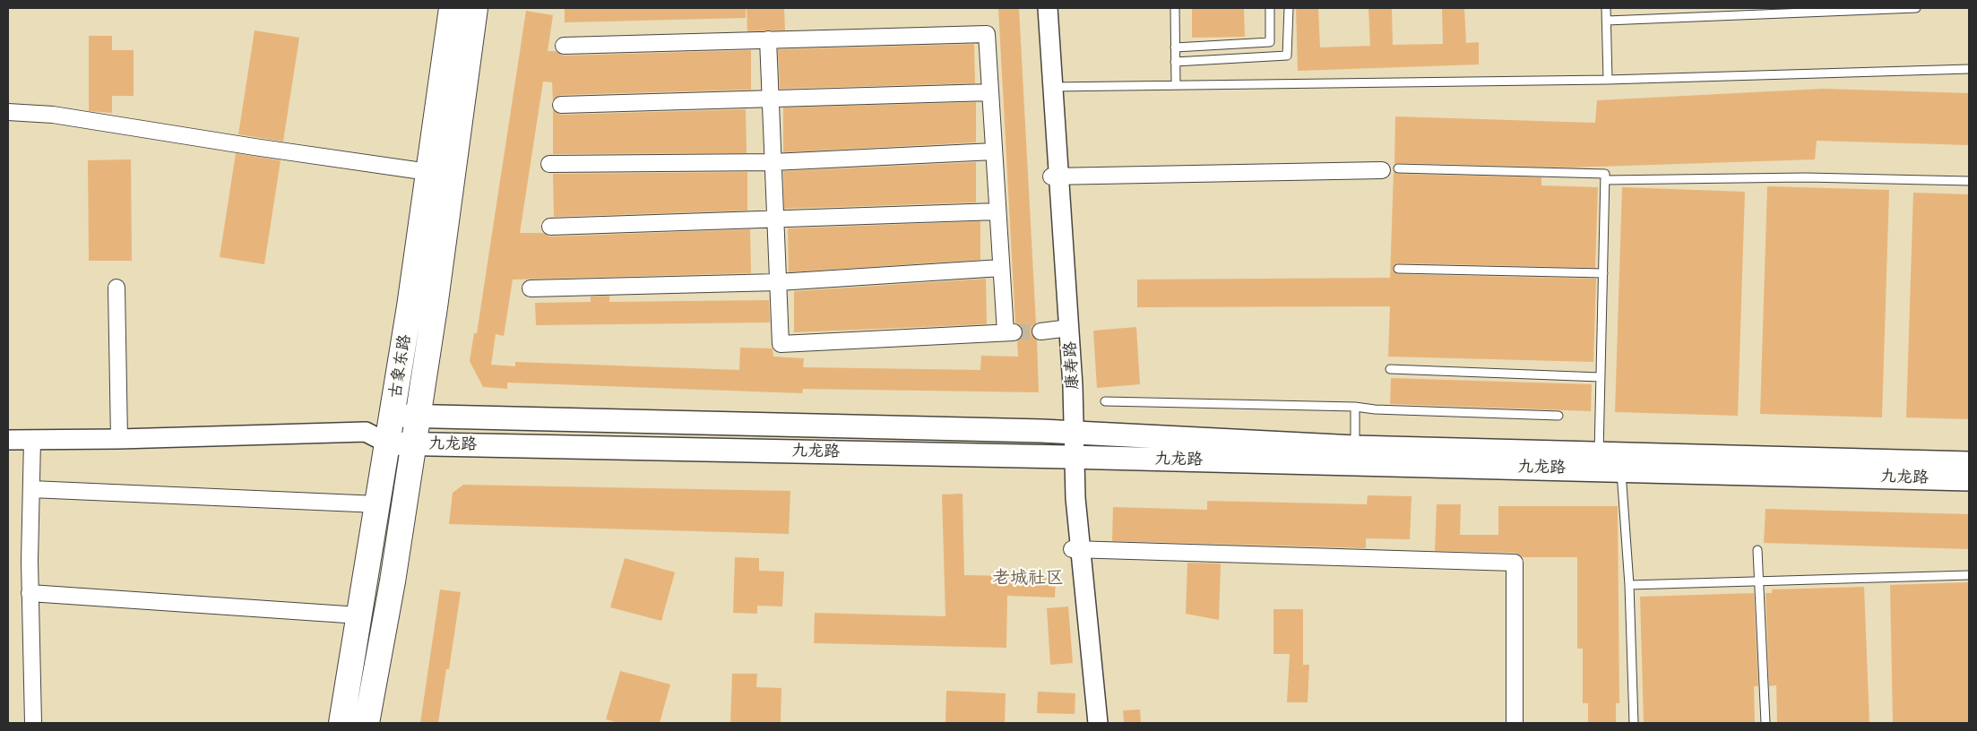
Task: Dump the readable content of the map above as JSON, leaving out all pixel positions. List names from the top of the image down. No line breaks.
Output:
{"streets":{"main road":["古象东路","九龙路"],"street":["康寿路"]},"crossings":[["康寿路","九龙路"],["古象东路","九龙路"]],"districts":["老城社区"]}
